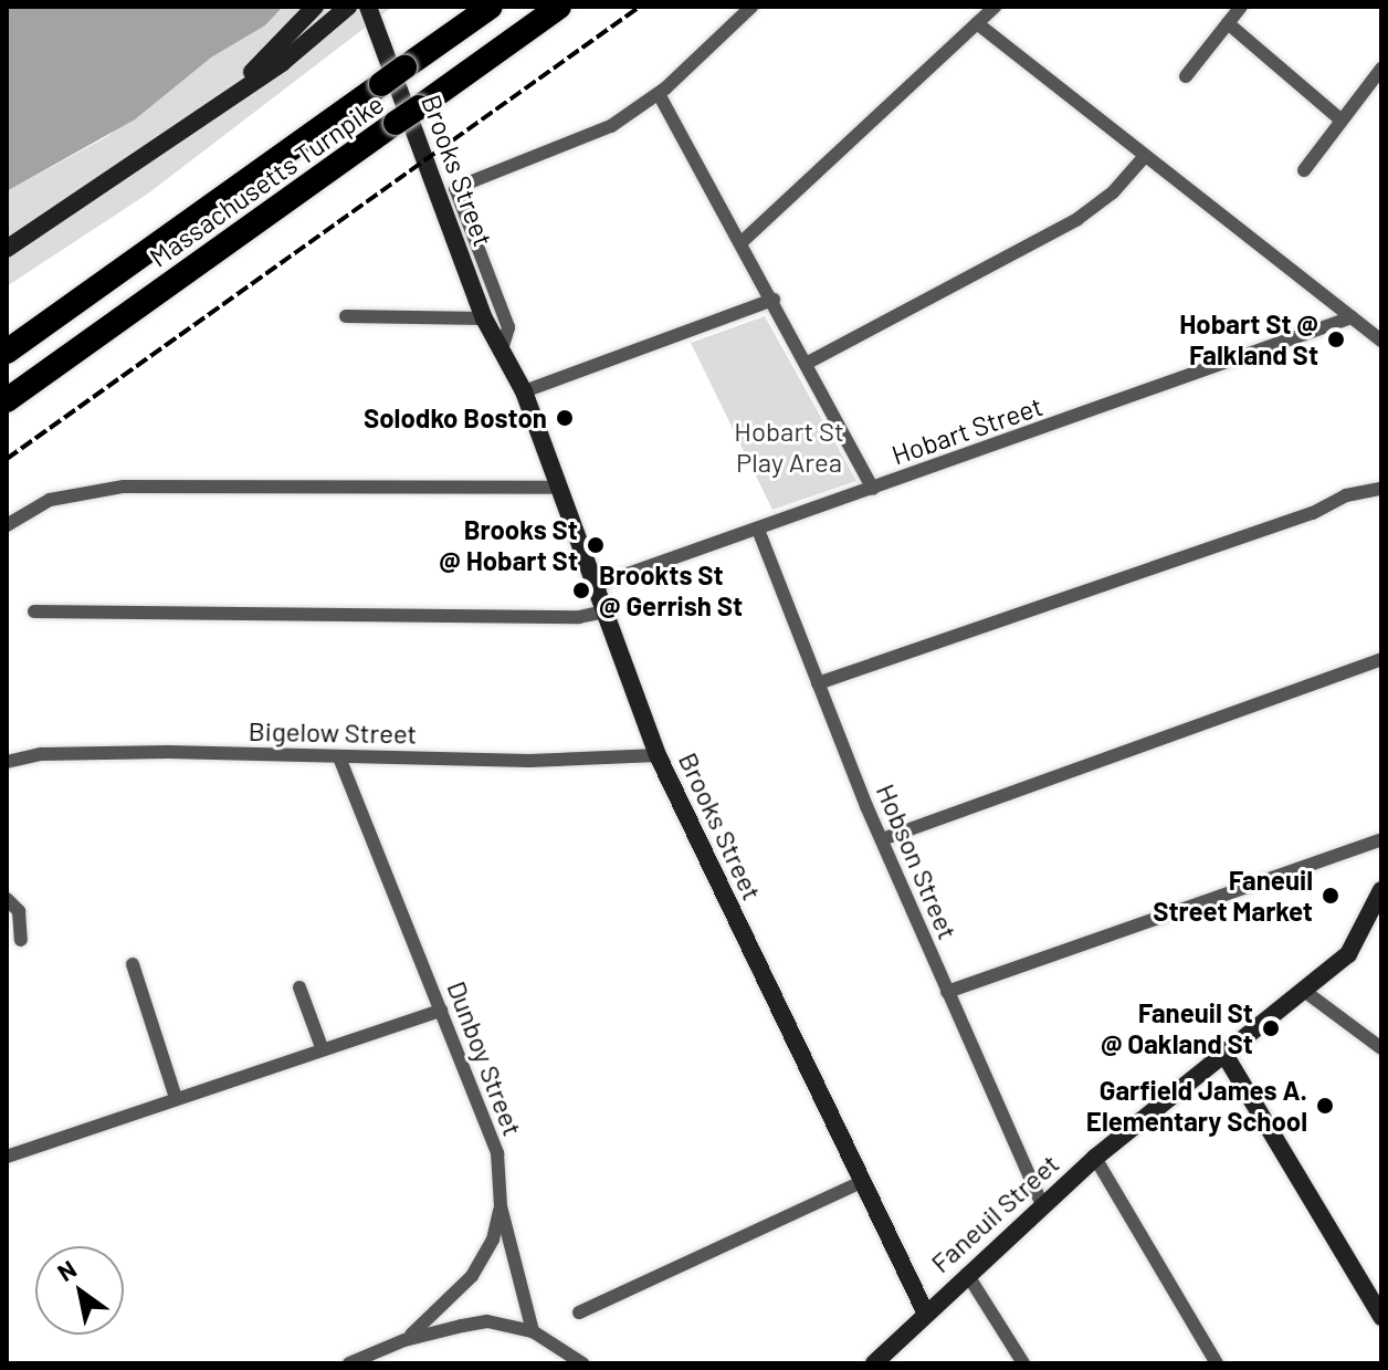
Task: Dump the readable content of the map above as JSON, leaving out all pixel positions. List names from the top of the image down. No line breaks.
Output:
{"streets":{"highway":["Massachusetts Turnpike"],"street":["Brooks Street","Hobart Street","Bigelow Street","Hobson Street","Dunboy Street","Faneuil Street"]},"crossings":[["Brooks Street","Hobart Street"],["Brooks Street","Bigelow Street"],["Brooks Street","Faneuil Street"],["Hobart Street","Hobson Street"],["Bigelow Street","Dunboy Street"],["Hobson Street","Faneuil Street"]],"parks":["Hobart St Play Area"],"places":["Hobart St @ Falkland St","Solodko Boston","Brooks St @ Hobart St","Brookts St @ Gerrish St","Faneuil Street Market","Faneuil St @ Oakland St","Garfield James A. Elementary School"],"north":"top left"}
